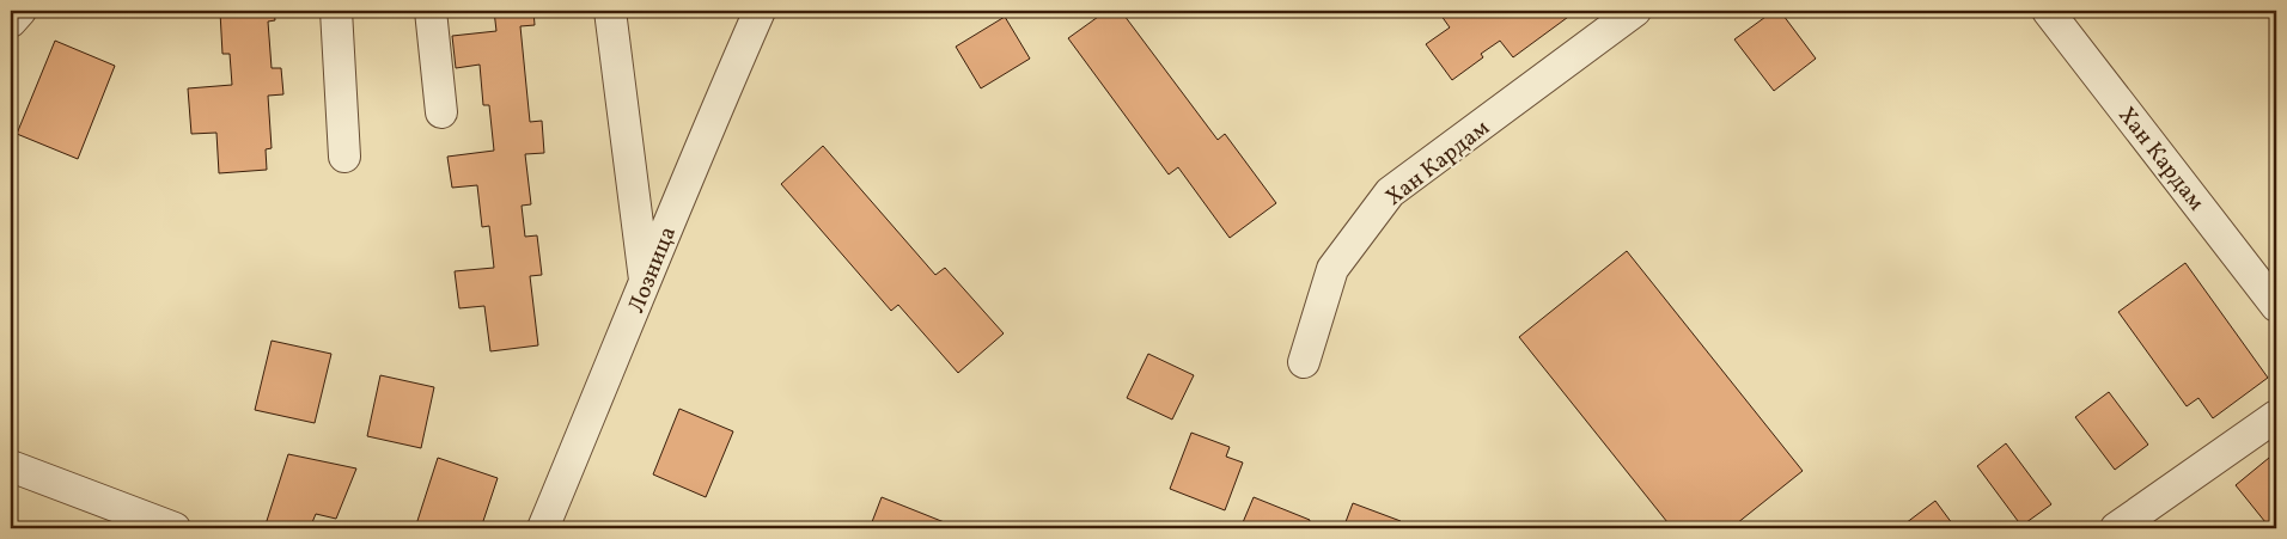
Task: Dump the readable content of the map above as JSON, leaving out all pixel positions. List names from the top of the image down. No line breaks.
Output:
{"streets":{"street":["Хан Кардам","Лозница"]}}
